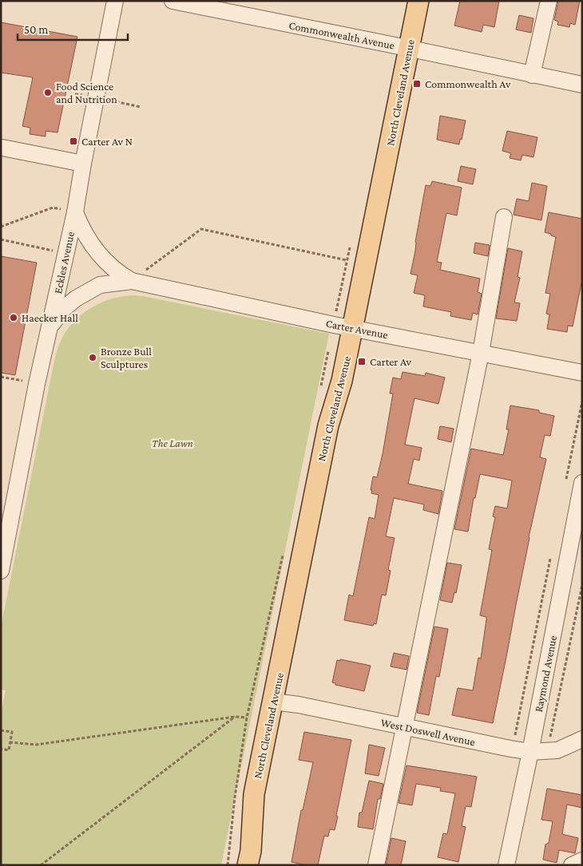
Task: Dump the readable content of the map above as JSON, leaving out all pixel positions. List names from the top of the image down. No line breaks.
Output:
{"streets":{"main road":["North Cleveland Avenue"],"street":["Commonwealth Avenue","Eckles Avenue","Carter Avenue","Raymond Avenue","West Doswell Avenue"]},"crossings":[["Commonwealth Avenue","North Cleveland Avenue"],["North Cleveland Avenue","Carter Avenue"],["North Cleveland Avenue","West Doswell Avenue"],["Eckles Avenue","Carter Avenue"],["Raymond Avenue","West Doswell Avenue"]],"parks":["The Lawn"],"places":{"transit":["Commonwealth Av","Carter Av N","Carter Av"],"other":["Food Science and Nutrition","Haecker Hall","Bronze Bull Sculptures"]},"scale_bar":"50 m"}
